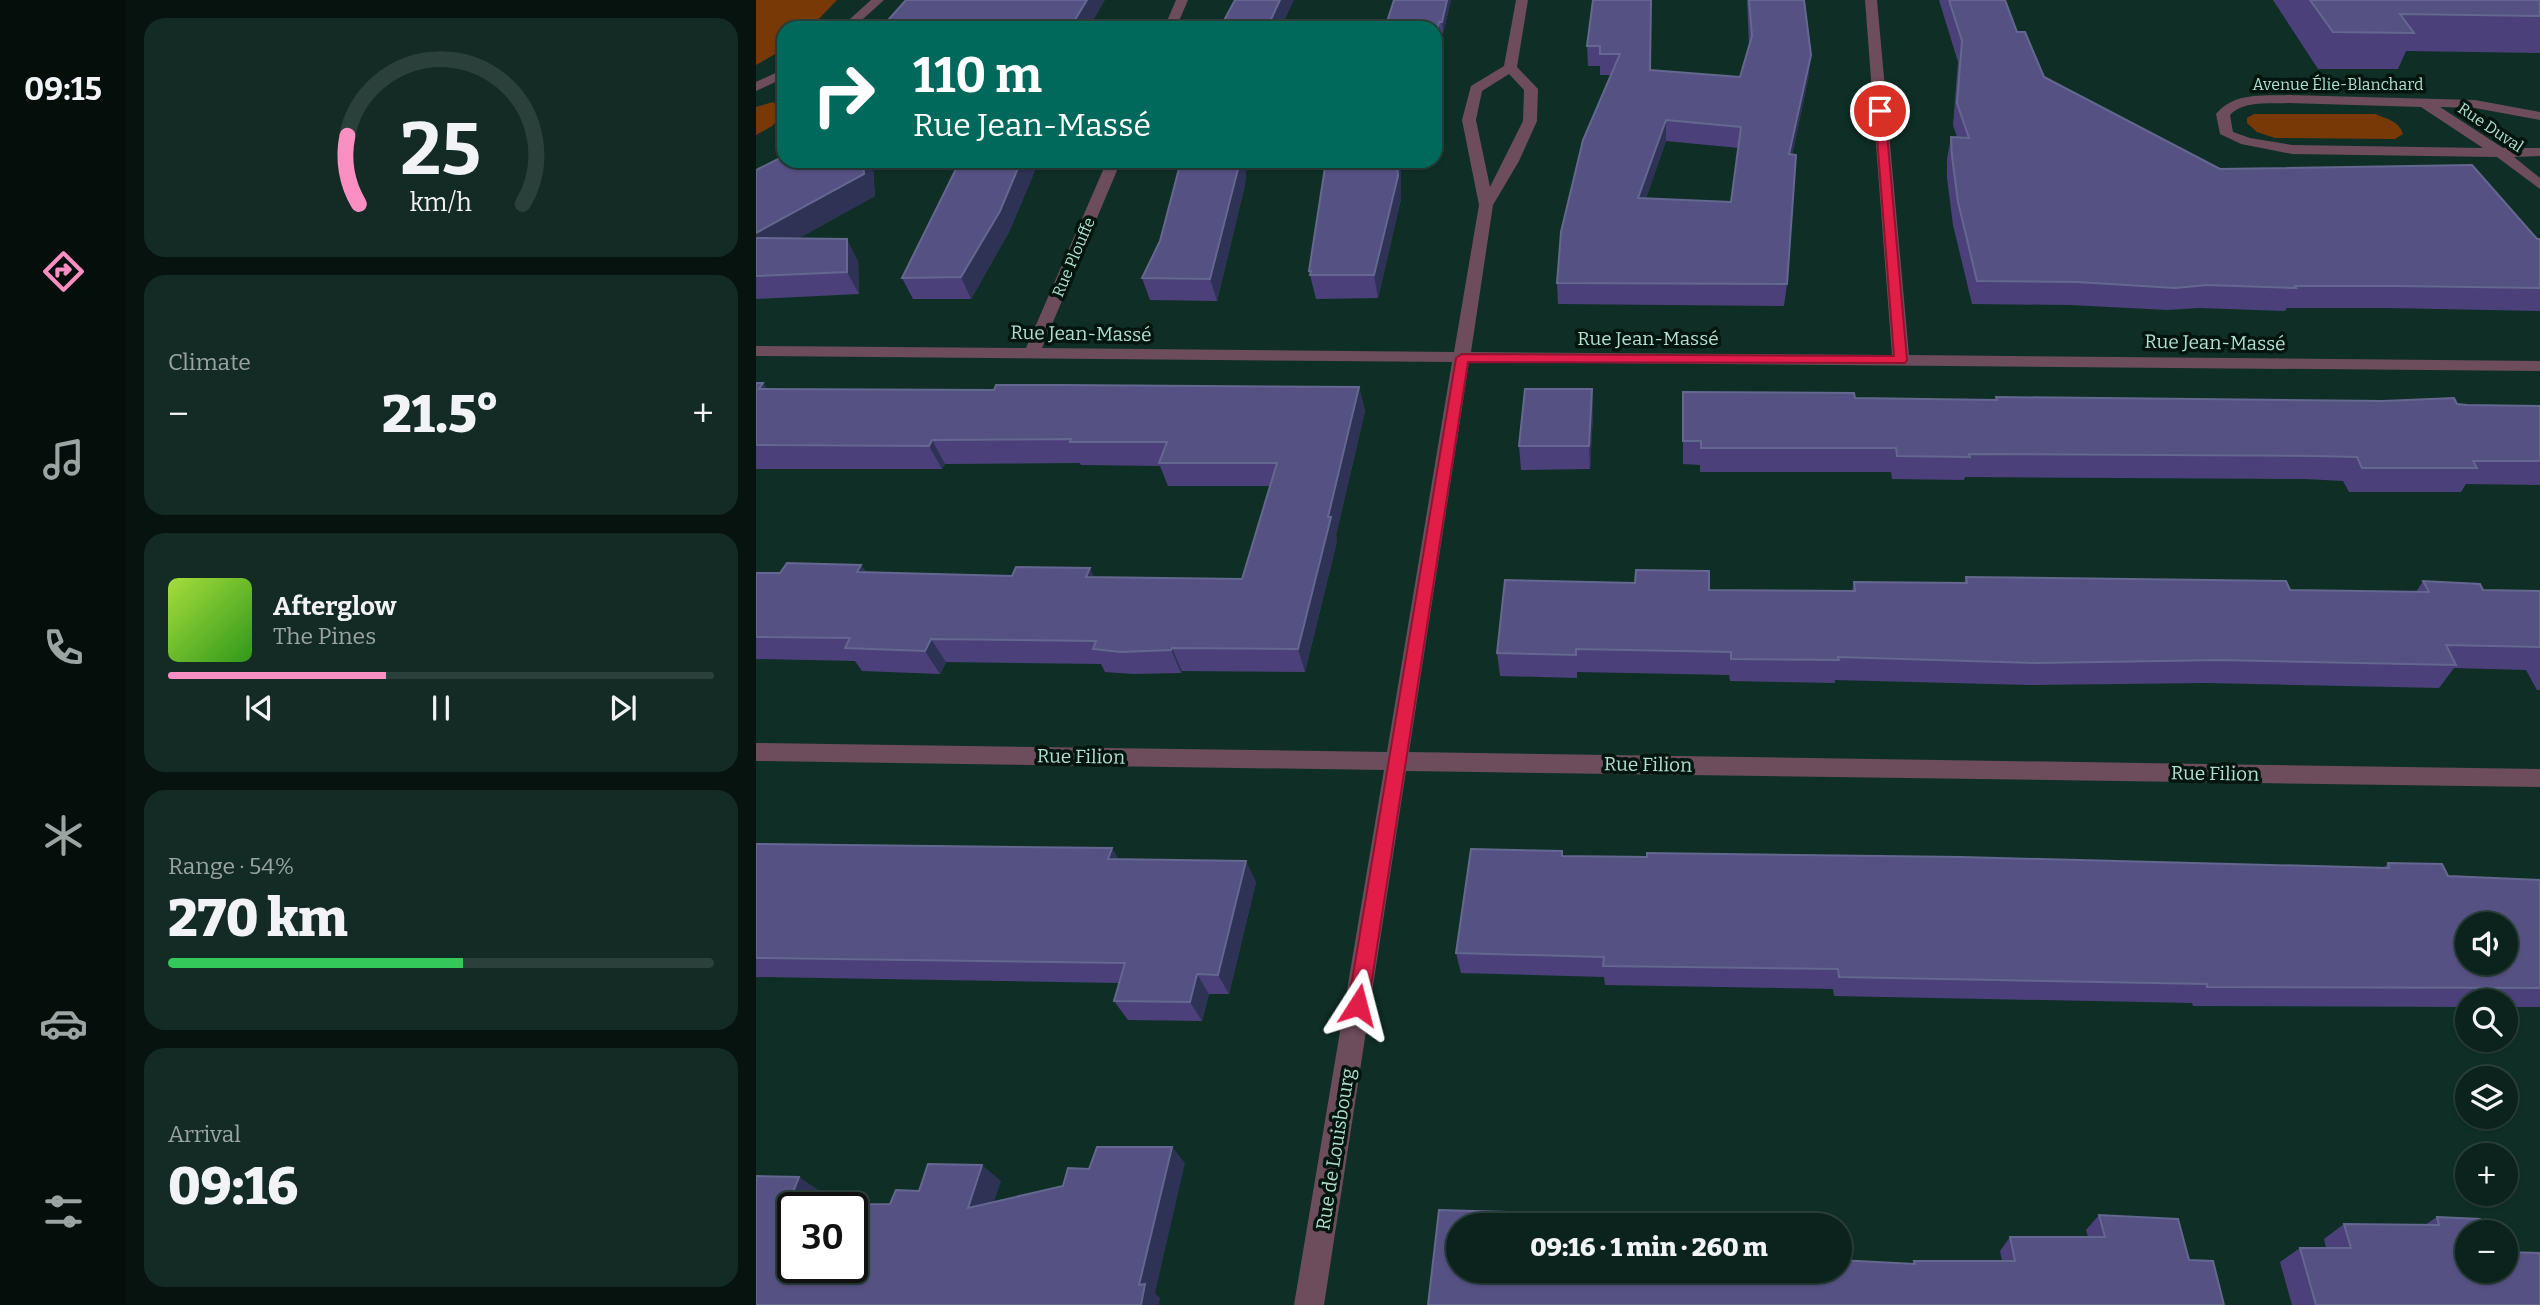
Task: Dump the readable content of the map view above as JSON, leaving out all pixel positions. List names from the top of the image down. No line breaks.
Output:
{"streets":{"street":["Avenue Élie-Blanchard","Rue Duval","Rue Plouffe","Rue Jean-Massé","Rue Filion","Rue de Louisbourg"]},"crossings":[["Avenue Élie-Blanchard","Rue Duval"],["Rue Plouffe","Rue Jean-Massé"],["Rue Jean-Massé","Rue de Louisbourg"],["Rue Filion","Rue de Louisbourg"]],"page":{"tabs":"09:15","turn":["110 m","Rue Jean-Massé"],"tile":["Climate",["Range · 54%","270 km"],["Arrival","09:16"]],"heat":["−","21.5°","+"],"song":["Afterglow","The Pines"],"map_buttons":["+","−"],"limit":"30","trip":"09:16 · 1 min · 260 m","gauge":["25","km/h"]}}
